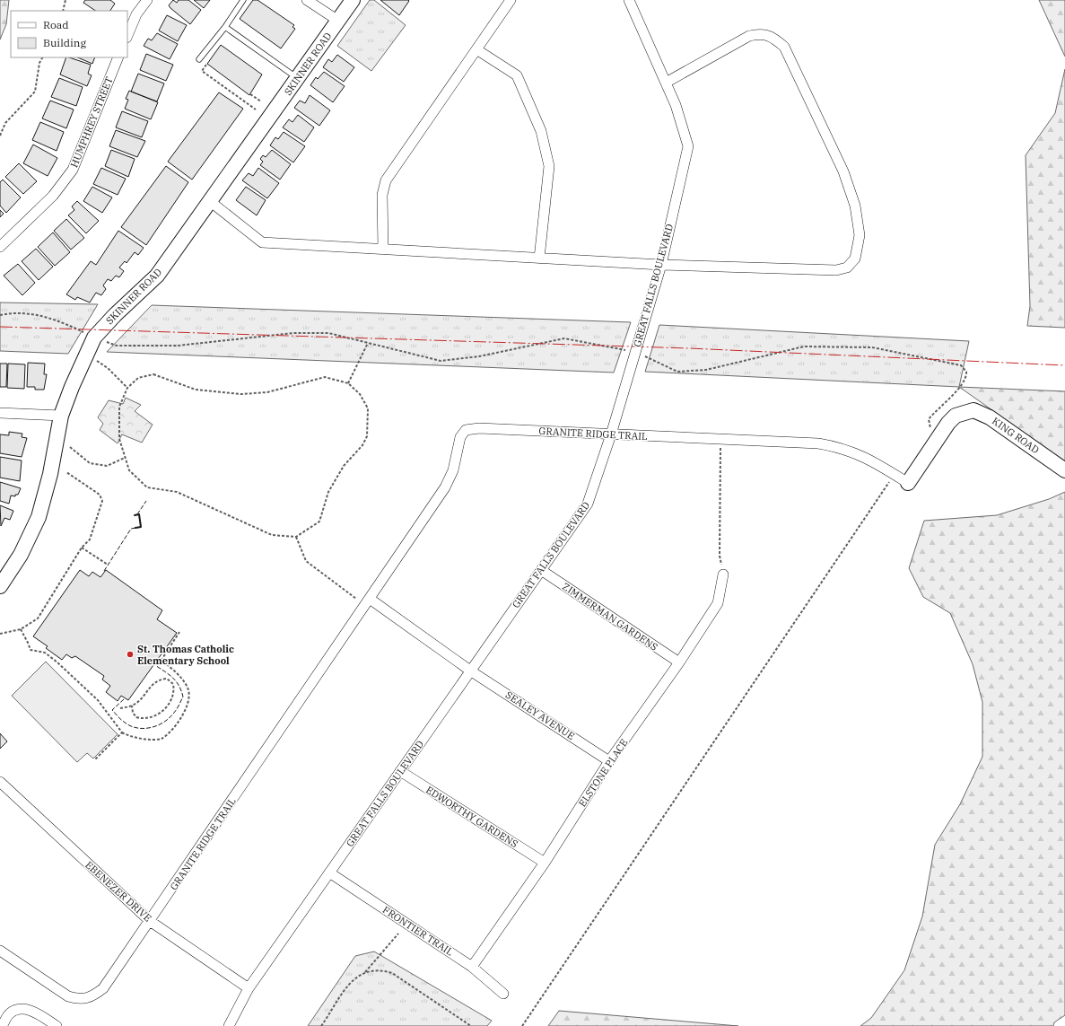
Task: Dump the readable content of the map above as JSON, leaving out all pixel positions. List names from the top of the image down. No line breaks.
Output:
{"streets":{"street":["SKINNER ROAD","HUMPHREY STREET","GREAT FALLS BOULEVARD","GRANITE RIDGE TRAIL","KING ROAD","ZIMMERMAN GARDENS","SEALEY AVENUE","ELSTONE PLACE","EDWORTHY GARDENS","EBENEZER DRIVE","FRONTIER TRAIL"]},"crossings":[["GREAT FALLS BOULEVARD","GRANITE RIDGE TRAIL"],["GREAT FALLS BOULEVARD","ZIMMERMAN GARDENS"],["GREAT FALLS BOULEVARD","SEALEY AVENUE"],["GREAT FALLS BOULEVARD","EDWORTHY GARDENS"],["GREAT FALLS BOULEVARD","EBENEZER DRIVE"],["GREAT FALLS BOULEVARD","FRONTIER TRAIL"],["GRANITE RIDGE TRAIL","EBENEZER DRIVE"],["ZIMMERMAN GARDENS","ELSTONE PLACE"],["SEALEY AVENUE","ELSTONE PLACE"],["ELSTONE PLACE","EDWORTHY GARDENS"],["ELSTONE PLACE","FRONTIER TRAIL"]],"places":["St. Thomas Catholic Elementary School"],"legend":["Road","Building"]}
